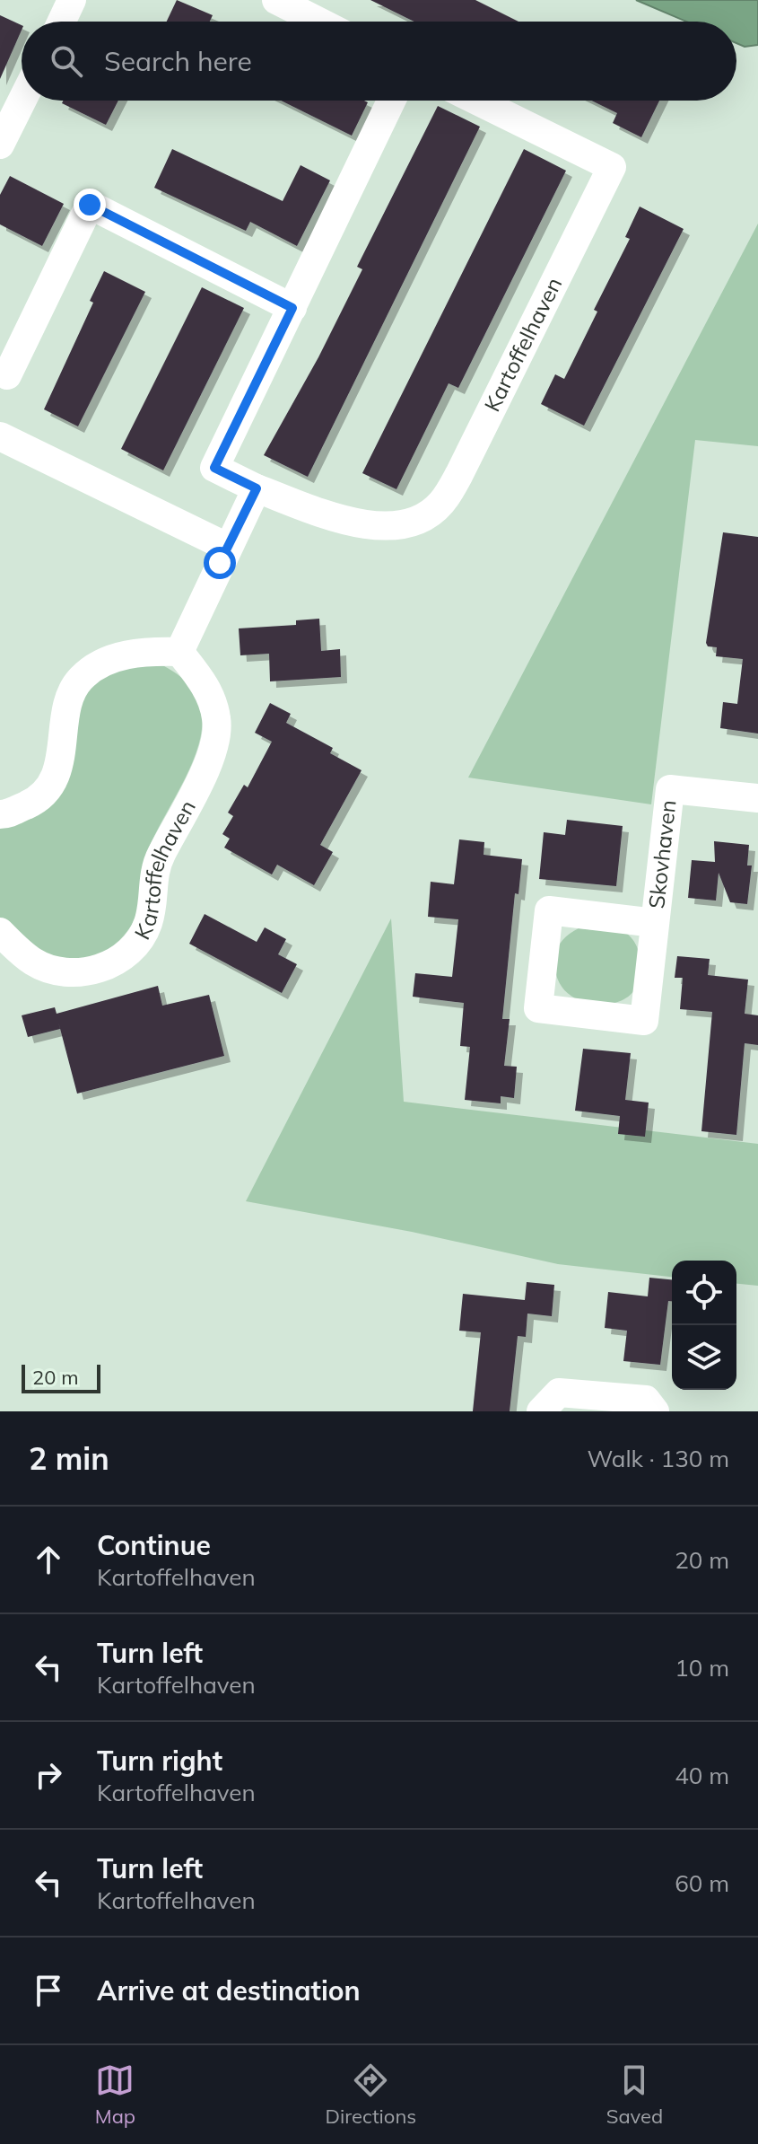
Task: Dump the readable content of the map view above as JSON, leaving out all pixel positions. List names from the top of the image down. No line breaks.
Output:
{"streets":{"street":["Kartoffelhaven","Skovhaven"]},"scale_bar":"20 m","page":{"search":"Search here","scale":"20 m","heading":["2 min","Walk · 130 m"],"list":[["Continue","Kartoffelhaven","20 m"],["Turn left","Kartoffelhaven","10 m"],["Turn right","Kartoffelhaven","40 m"],["Turn left","Kartoffelhaven","60 m"],"Arrive at destination"],"nav":["Map","Directions","Saved"]}}
